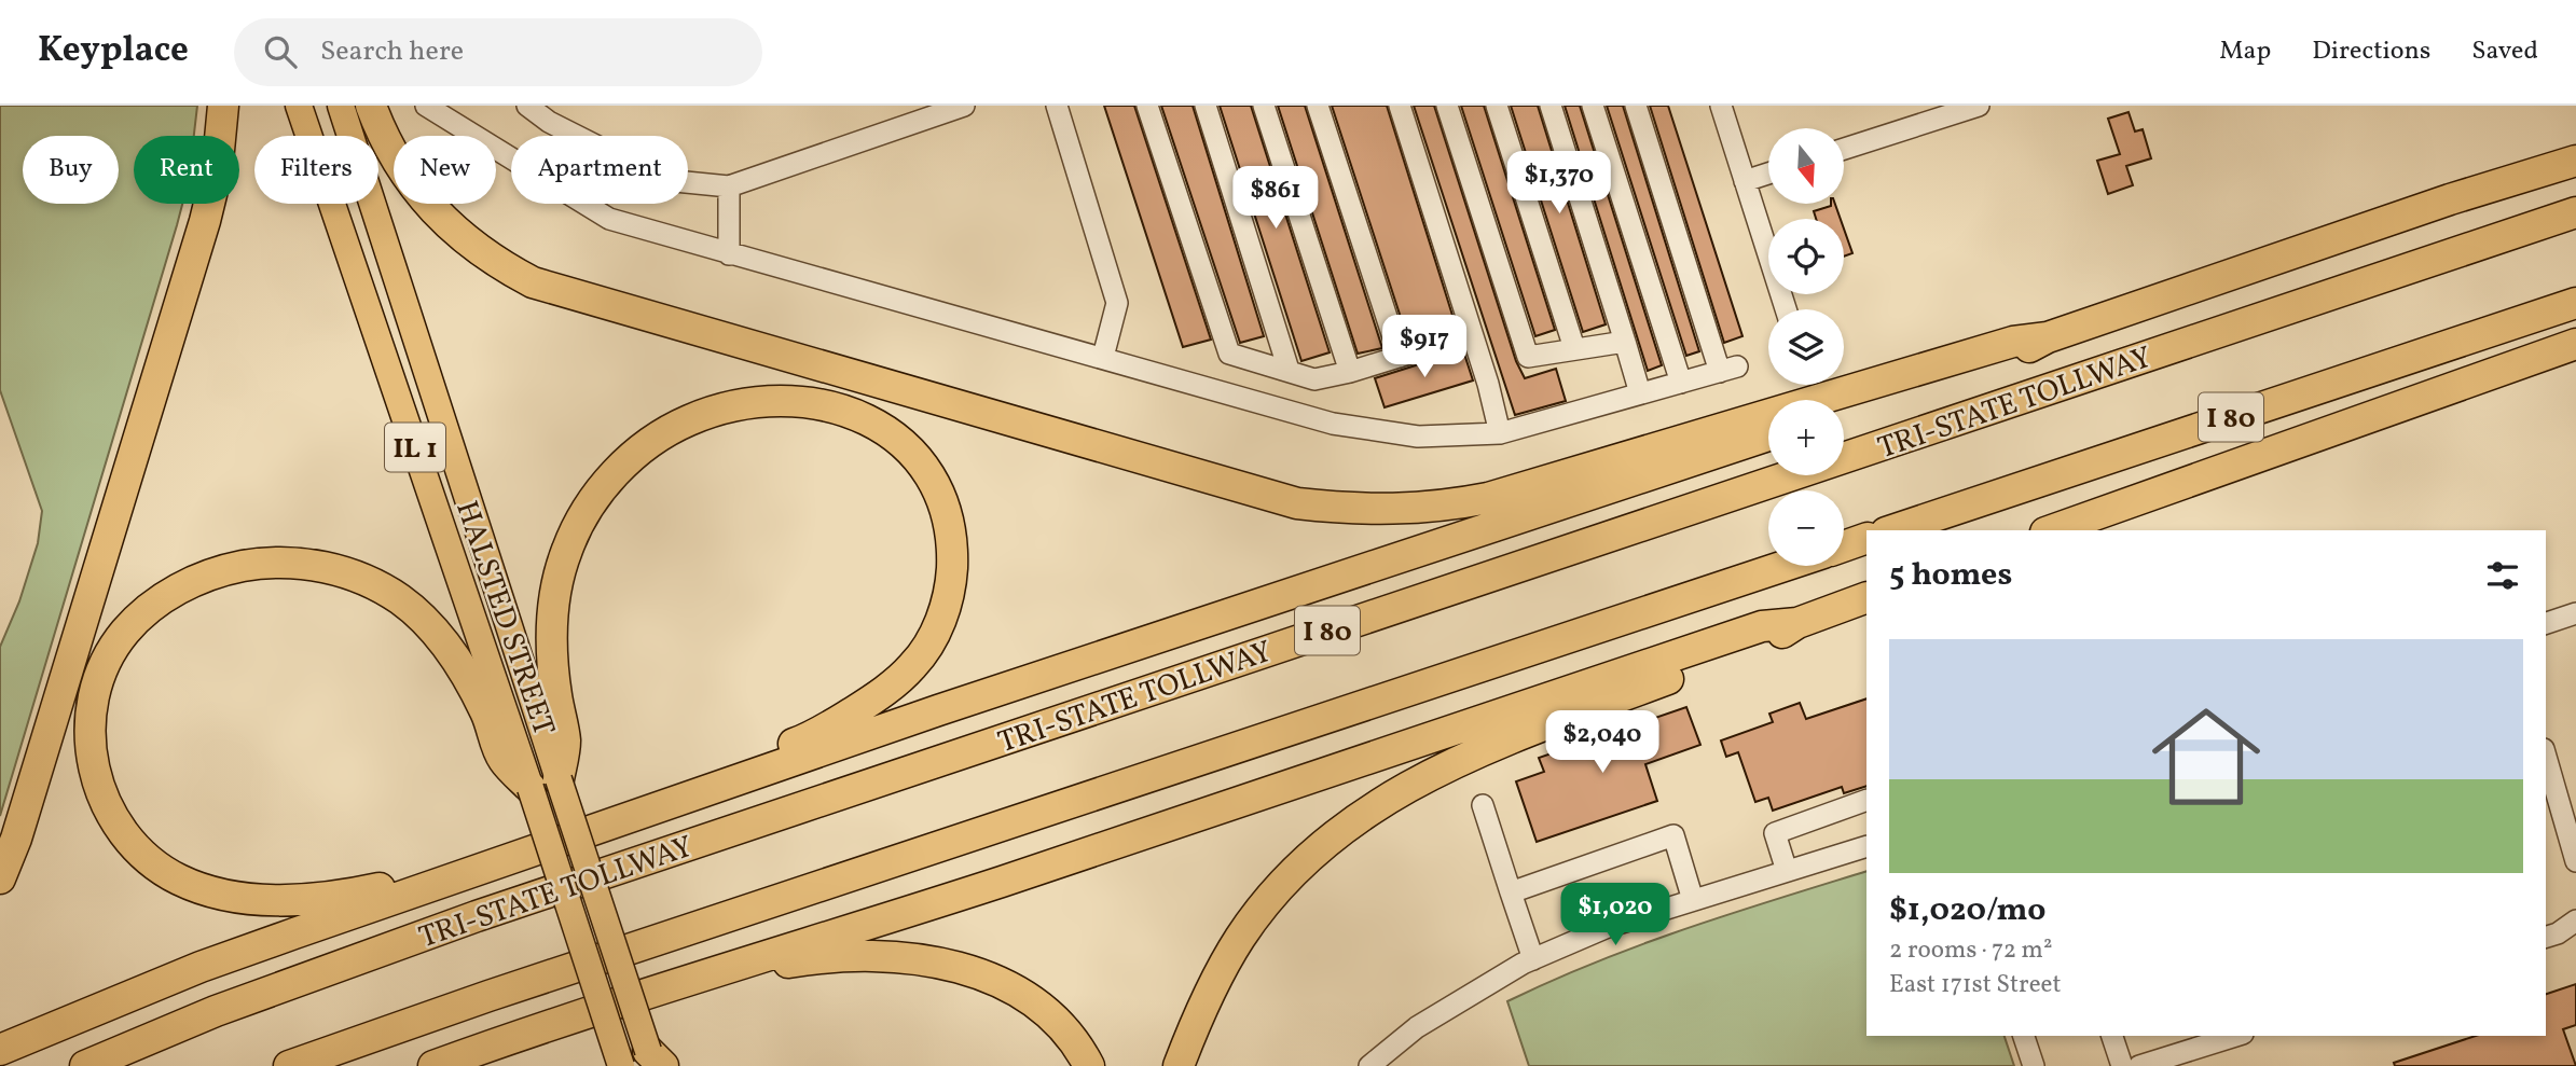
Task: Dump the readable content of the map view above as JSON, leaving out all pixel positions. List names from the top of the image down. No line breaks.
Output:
{"streets":{"highway":["TRI-STATE TOLLWAY","I 80"],"main road":["IL 1","HALSTED STREET"]},"north":"bottom","page":{"header":"Keyplace","search":"Search here","nav":["Map","Directions","Saved"],"map_buttons":["+","−"],"chip":["Buy","Rent","Filters","New","Apartment"],"price":["$1,370","$861","$917","$2,040","$1,020"],"heading":"5 homes","list":[{"name":"$1,020/mo","note":"2 rooms · 72 m² · East 171st Street"}]}}
